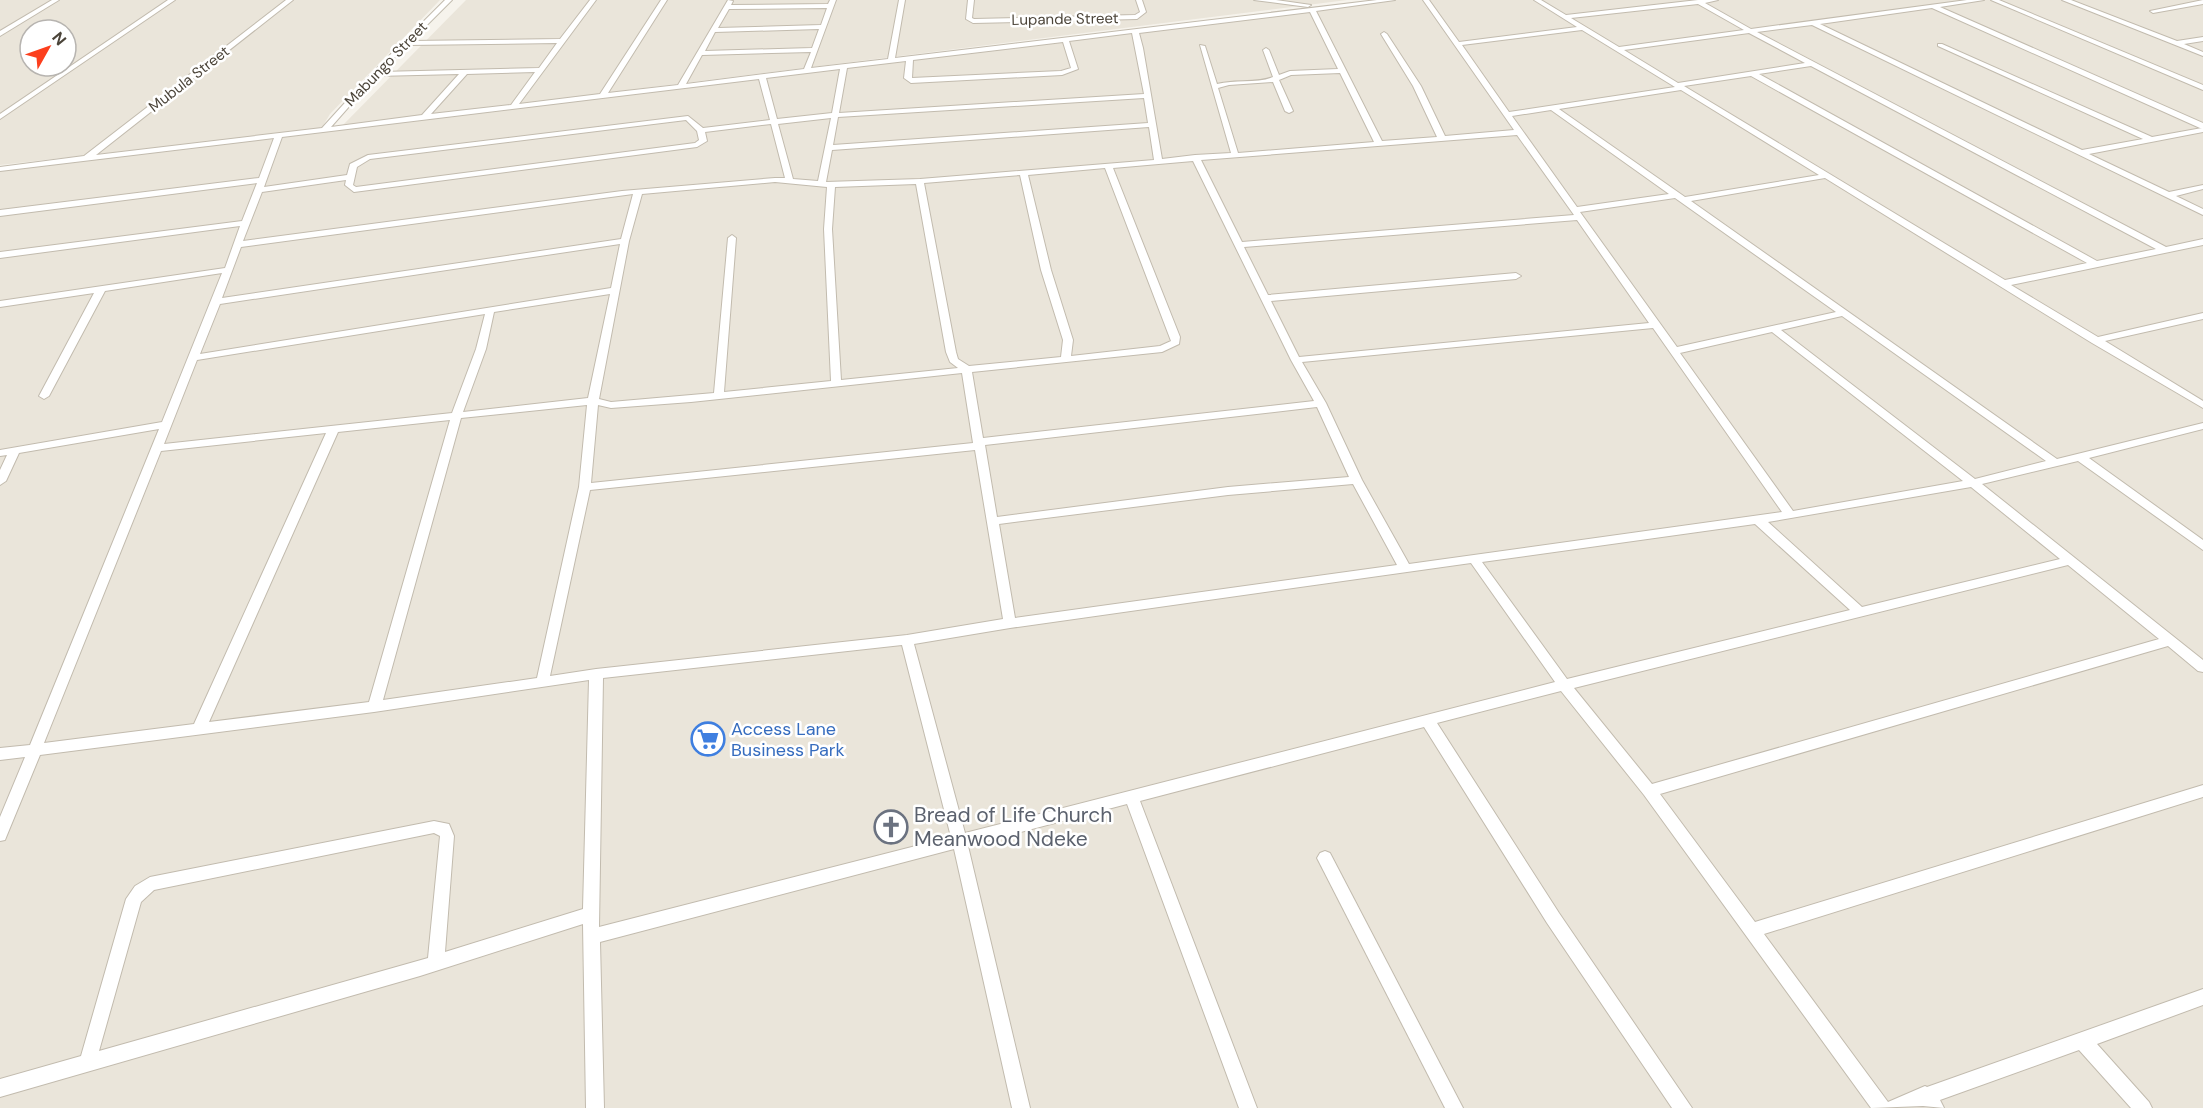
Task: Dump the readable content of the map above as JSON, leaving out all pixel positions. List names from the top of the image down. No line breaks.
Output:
{"streets":{"street":["Lupande Street","Mabungo Street","Mubula Street"]},"places":{"supermarket":["Access Lane Business Park"],"church":["Bread of Life Church Meanwood Ndeke"]},"north":"top right"}
